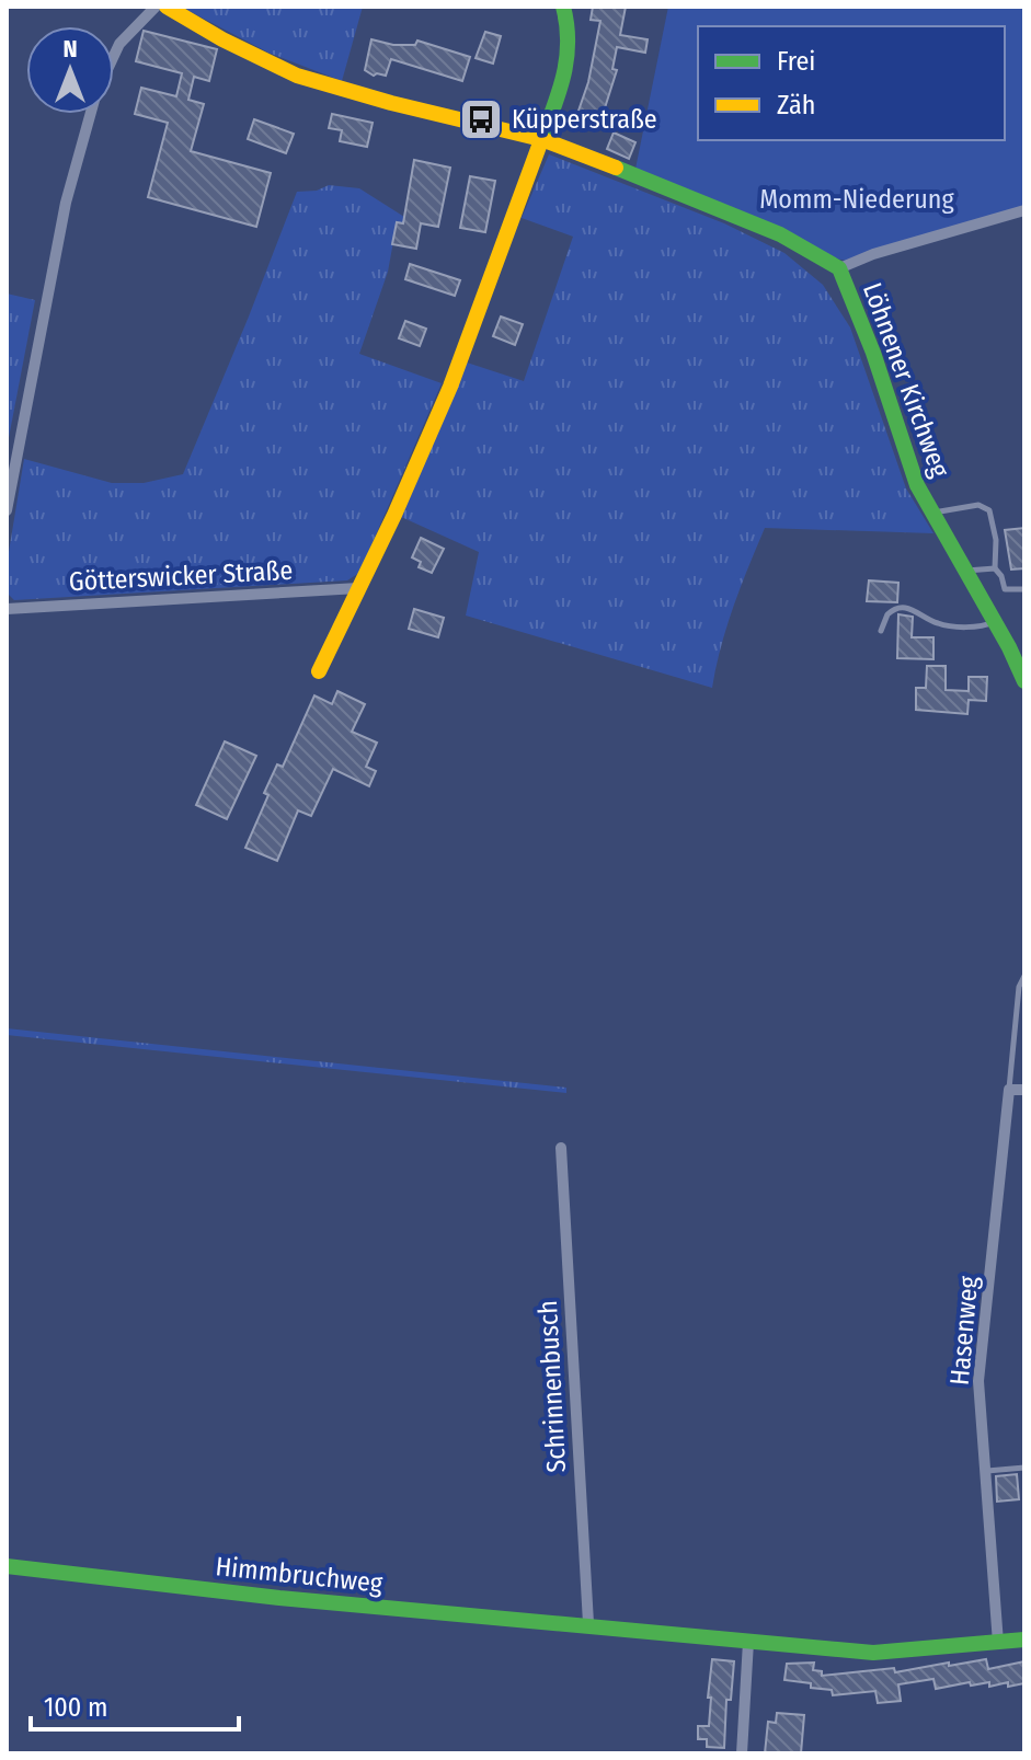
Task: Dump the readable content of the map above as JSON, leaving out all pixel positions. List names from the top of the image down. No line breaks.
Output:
{"streets":{"street":["Löhnener Kirchweg","Götterswicker Straße","Hasenweg","Schrinnenbusch","Himmbruchweg"]},"crossings":[["Hasenweg","Himmbruchweg"],["Schrinnenbusch","Himmbruchweg"]],"parks":["Momm-Niederung"],"places":{"bus stop":["Küpperstraße"]},"legend":["Frei","Zäh"],"scale_bar":"100 m","north":"top"}
